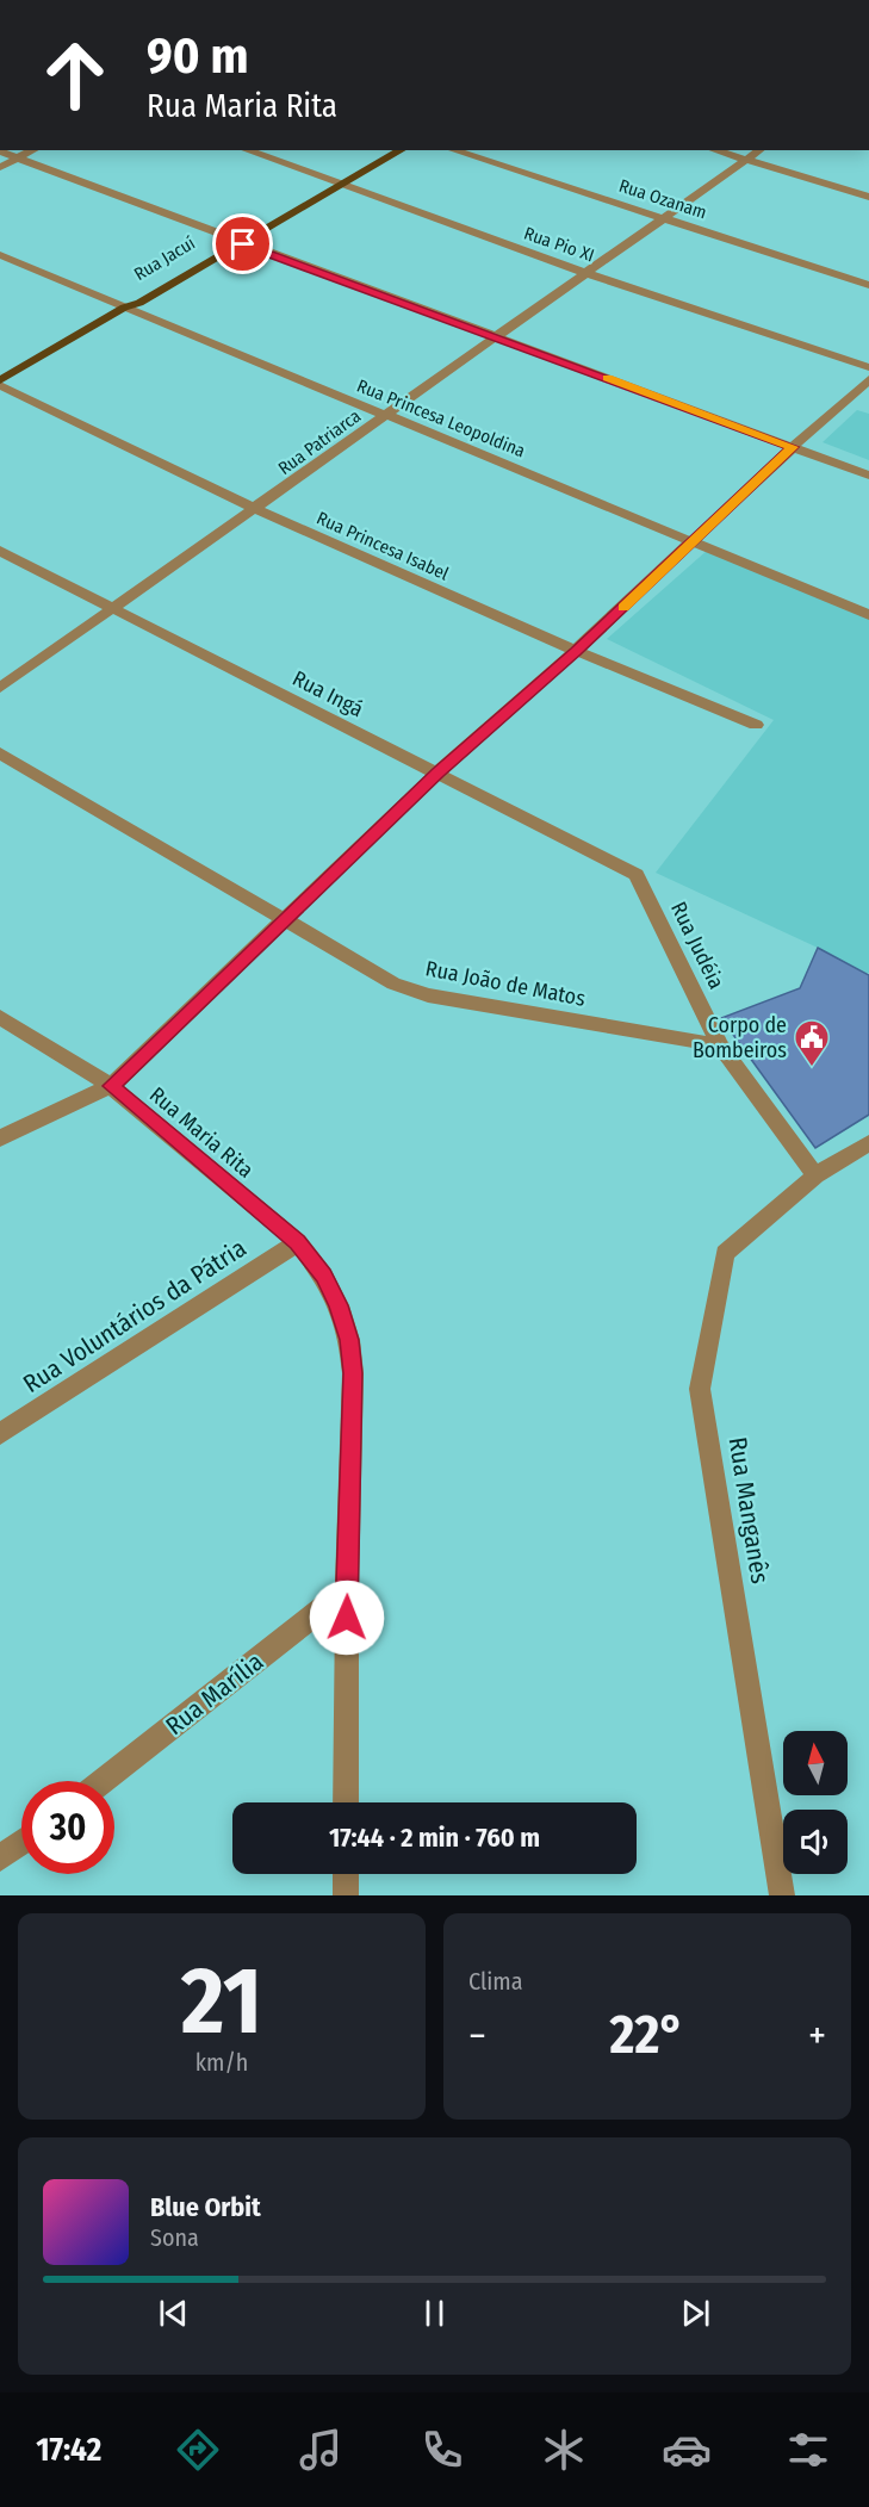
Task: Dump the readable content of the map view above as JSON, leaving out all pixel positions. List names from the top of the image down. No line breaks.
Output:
{"streets":{"main road":["Rua Jacuí"],"street":["Rua Ozanam","Rua Pio XI","Rua Princesa Leopoldina","Rua Patriarca","Rua Princesa Isabel","Rua Ingá","Rua Judéia","Rua João de Matos","Rua Maria Rita","Rua Voluntários da Pátria","Rua Manganês","Rua Marília"]},"crossings":[["Rua Ozanam","Rua Patriarca"],["Rua Pio XI","Rua Jacuí"],["Rua Pio XI","Rua Patriarca"],["Rua Jacuí","Rua Princesa Leopoldina"],["Rua Jacuí","Rua Princesa Isabel"],["Rua Princesa Leopoldina","Rua Patriarca"],["Rua Patriarca","Rua Princesa Isabel"],["Rua Patriarca","Rua Ingá"],["Rua Ingá","Rua Judéia"],["Rua Judéia","Rua João de Matos"],["Rua Judéia","Rua Manganês"],["Rua Maria Rita","Rua Voluntários da Pátria"],["Rua Maria Rita","Rua Marília"]],"places":{"public building":["Corpo de Bombeiros"]},"north":"top","page":{"turn":["90 m","Rua Maria Rita"],"limit":"30","trip":"17:44 · 2 min · 760 m","tile":[["21","km/h"],"Clima"],"heat":["−","22°","+"],"song":["Blue Orbit","Sona"],"tabs":"17:42"}}
